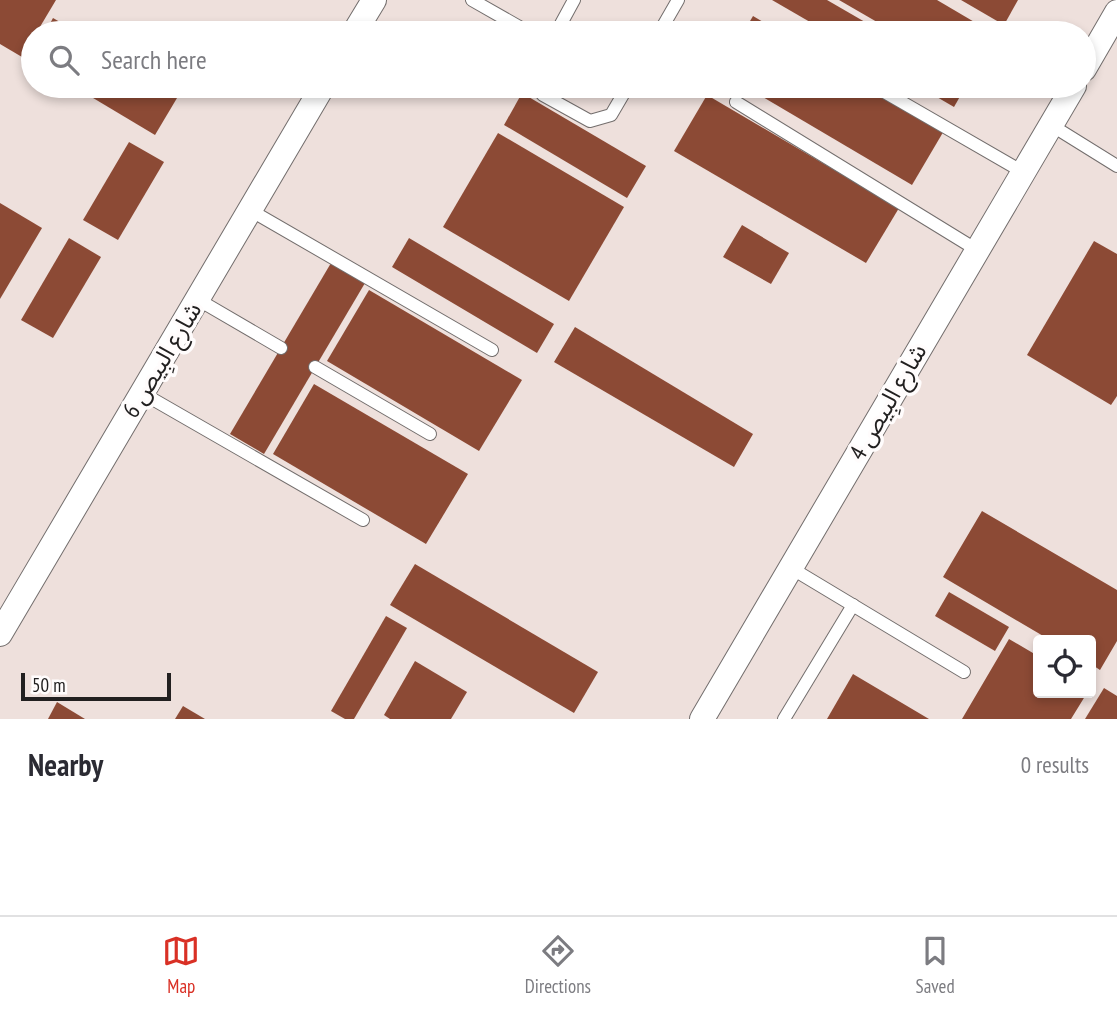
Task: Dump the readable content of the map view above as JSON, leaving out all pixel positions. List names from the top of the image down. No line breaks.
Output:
{"streets":{"street":["شارع البِيص 6","شارع البِيص 4"]},"scale_bar":"50 m","page":{"search":"Search here","scale":"50 m","heading":["Nearby","0 results"],"nav":["Map","Directions","Saved"]}}
